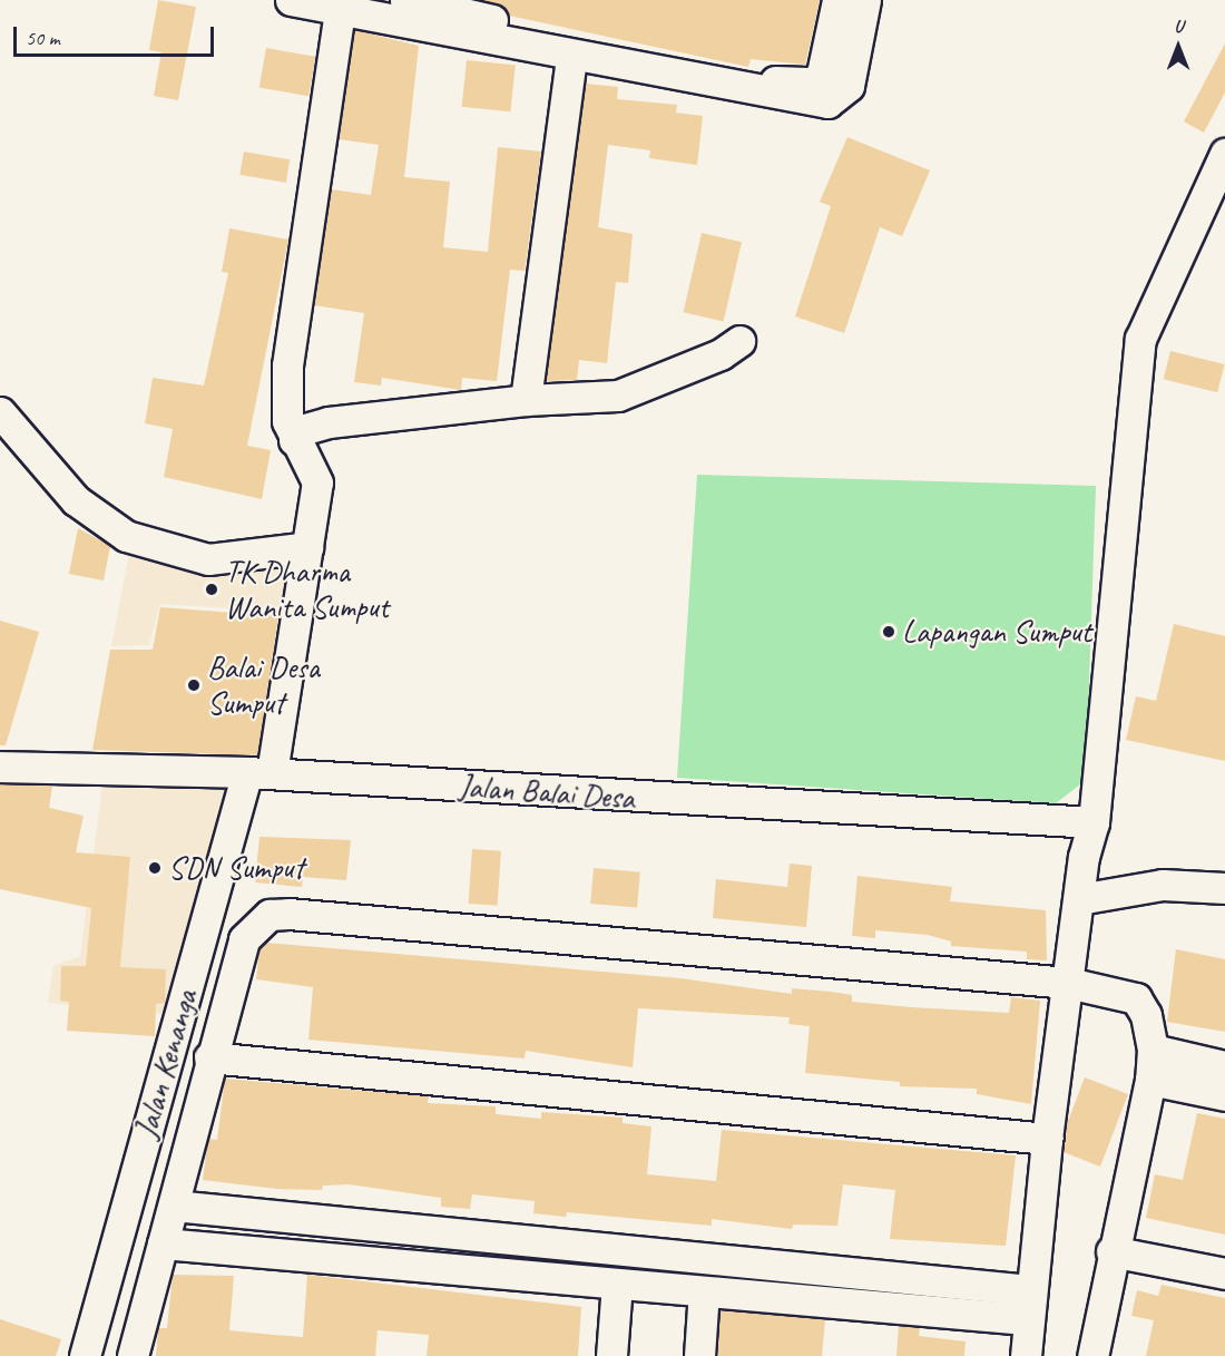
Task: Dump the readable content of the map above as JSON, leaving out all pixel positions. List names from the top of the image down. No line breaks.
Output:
{"streets":{"street":["Jalan Balai Desa","Jalan Kenanga"]},"crossings":[["Jalan Balai Desa","Jalan Kenanga"]],"places":["TK Dharma Wanita Sumput","Lapangan Sumput","Balai Desa Sumput","SDN Sumput"],"scale_bar":"50 m","north":"top"}
